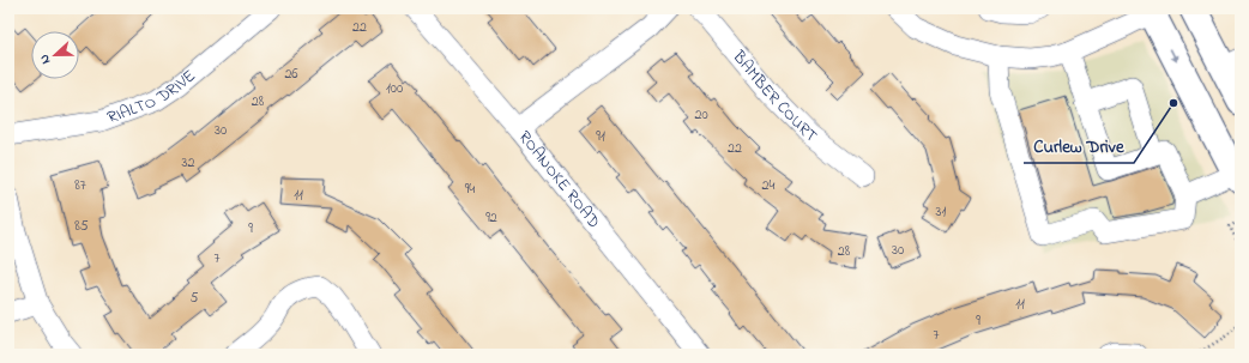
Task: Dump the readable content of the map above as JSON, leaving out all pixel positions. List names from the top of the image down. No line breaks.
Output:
{"streets":{"street":["RIALTO DRIVE","BAMBER COURT","ROANOKE ROAD"]},"places":["Curlew Drive"],"house_numbers":["22","26","100","28","20","30","91","22","32","87","24","94","11","31","92","85","9","30","28","7","5","11","9","7"],"north":"left"}
